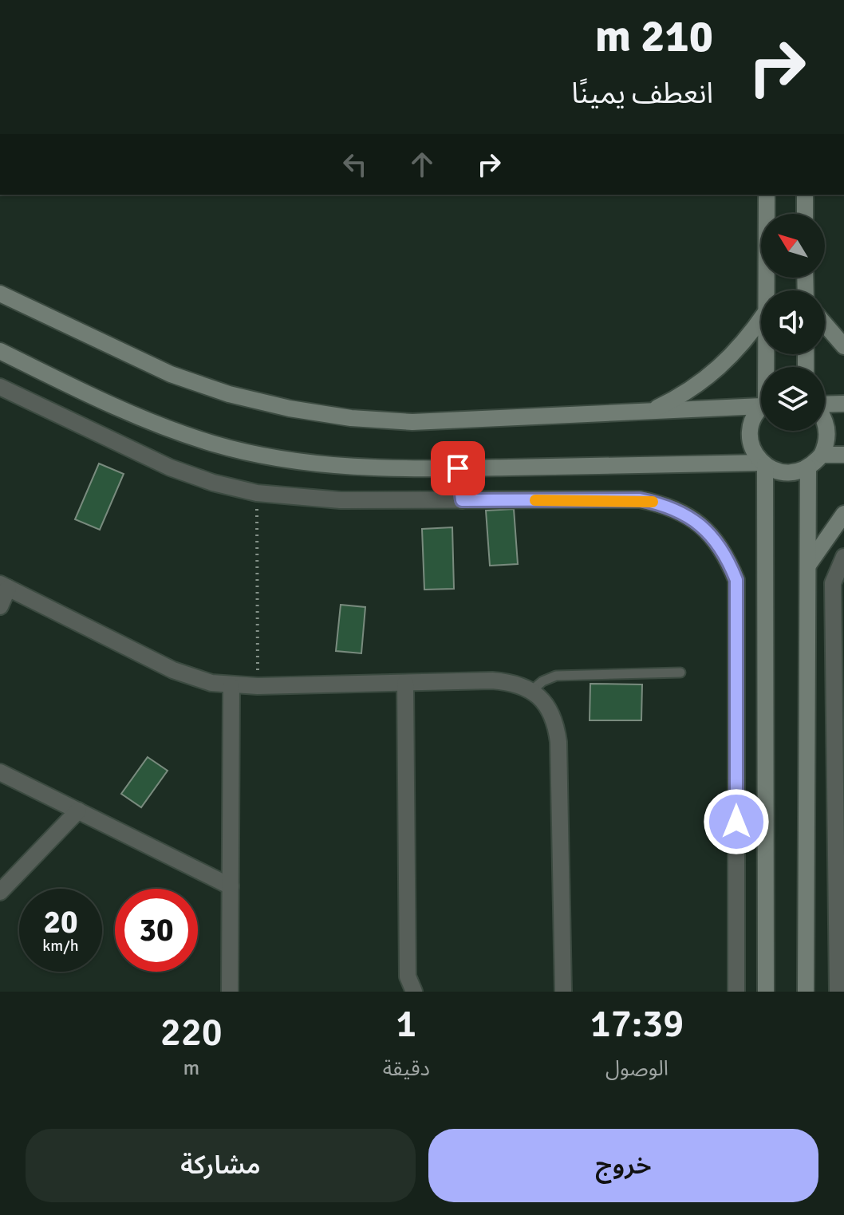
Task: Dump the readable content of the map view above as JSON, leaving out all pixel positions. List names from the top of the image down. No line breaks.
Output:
{"north":"top left","page":{"turn":["210 m","انعطف يمينًا"],"speed":"20 km/h","limit":"30","eta":["17:39","الوصول","1","دقيقة","220","m"],"buttons":["خروج","مشاركة"]}}
